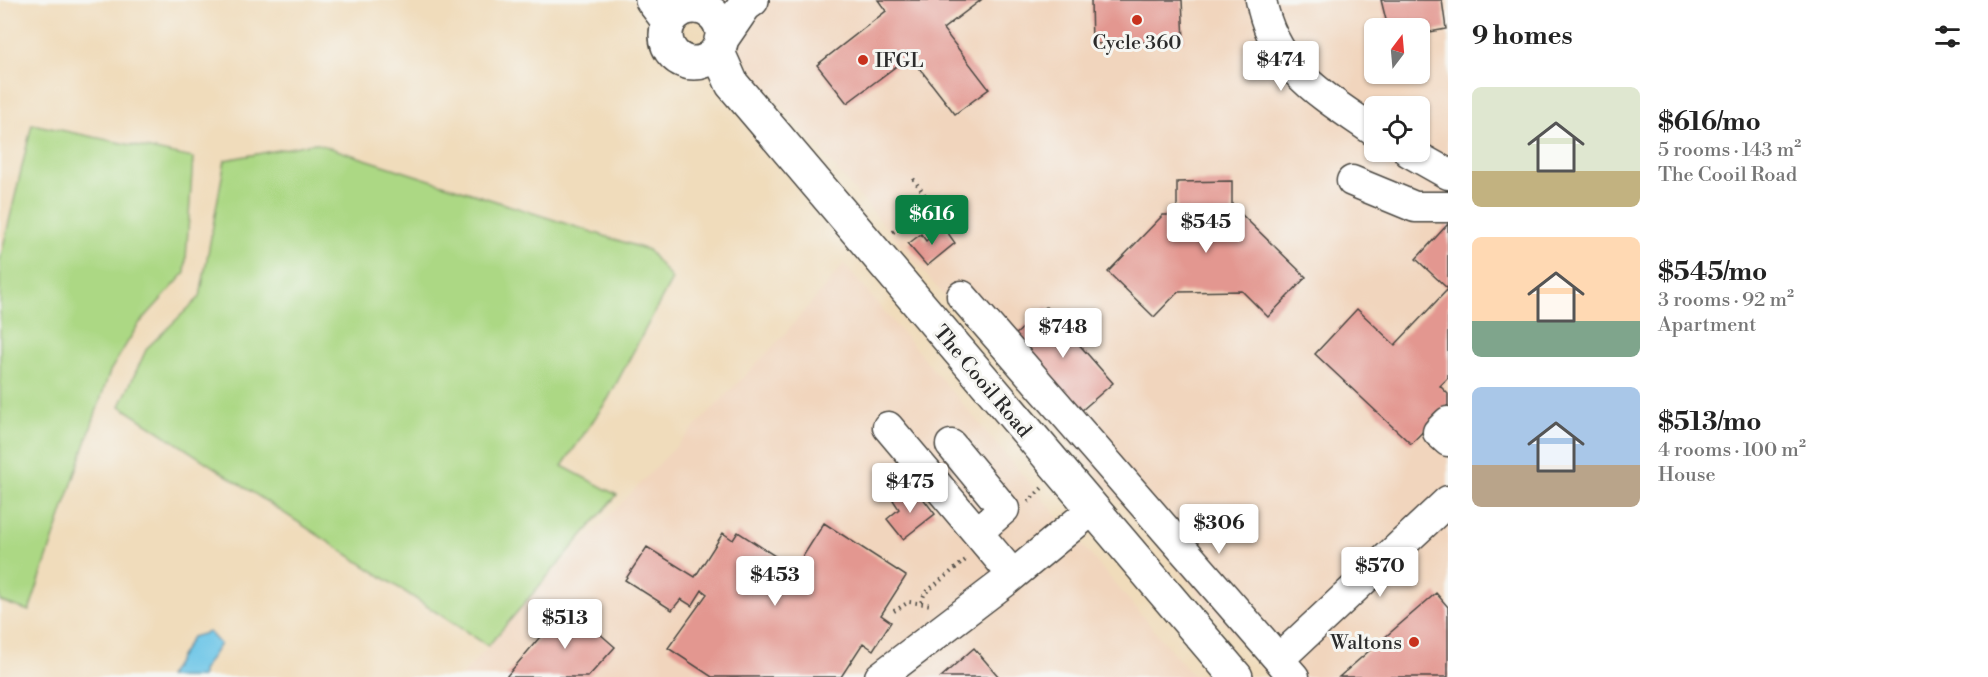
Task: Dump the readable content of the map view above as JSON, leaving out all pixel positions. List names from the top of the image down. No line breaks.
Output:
{"streets":{"highway":["The Cooil Road"]},"places":["Cycle 360","IFGL","Waltons"],"north":"top","page":{"heading":"9 homes","price":["$474","$616","$545","$748","$475","$306","$570","$453","$513"],"list":[{"name":"$616/mo","note":"5 rooms · 143 m² · The Cooil Road"},{"name":"$545/mo","note":"3 rooms · 92 m² · Apartment"},{"name":"$513/mo","note":"4 rooms · 100 m² · House"}]}}
